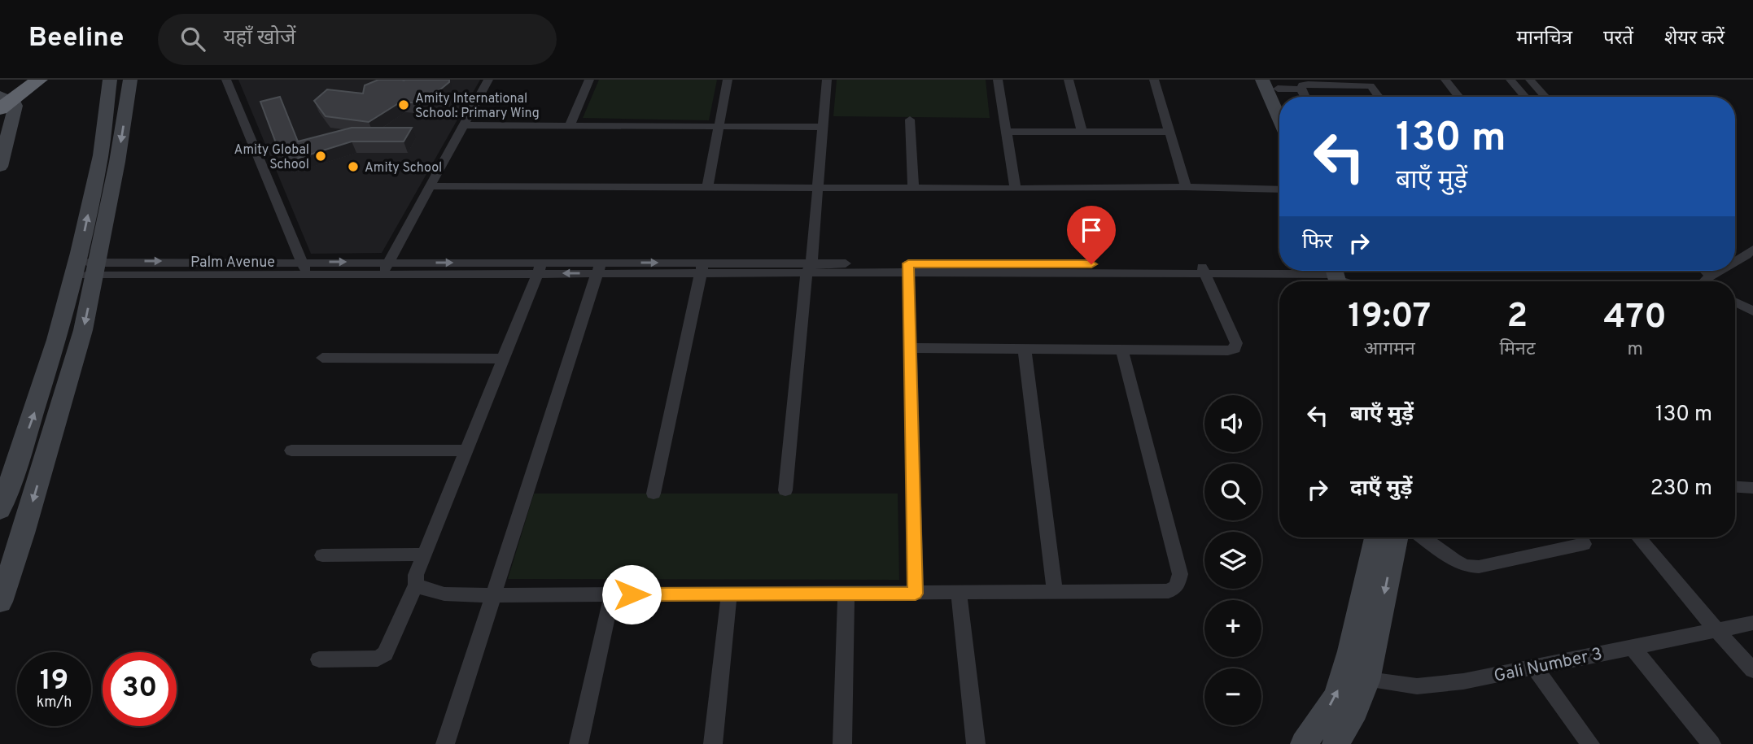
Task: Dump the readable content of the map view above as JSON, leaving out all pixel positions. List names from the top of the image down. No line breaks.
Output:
{"streets":{"street":["Palm Avenue","Gali Number 3"]},"places":["Amity International School: Primary Wing","Amity Global School","Amity School"],"page":{"header":"Beeline","search":"यहाँ खोजें","nav":["मानचित्र","परतें","शेयर करें"],"turn":["130 m","बाएँ मुड़ें"],"then":"फिर","eta":["19:07","आगमन","2","मिनट","470","m"],"list":[{"name":"बाएँ मुड़ें","value":"130 m"},{"name":"दाएँ मुड़ें","value":"230 m"}],"map_buttons":["+","−"],"speed":"19 km/h","limit":"30"}}
